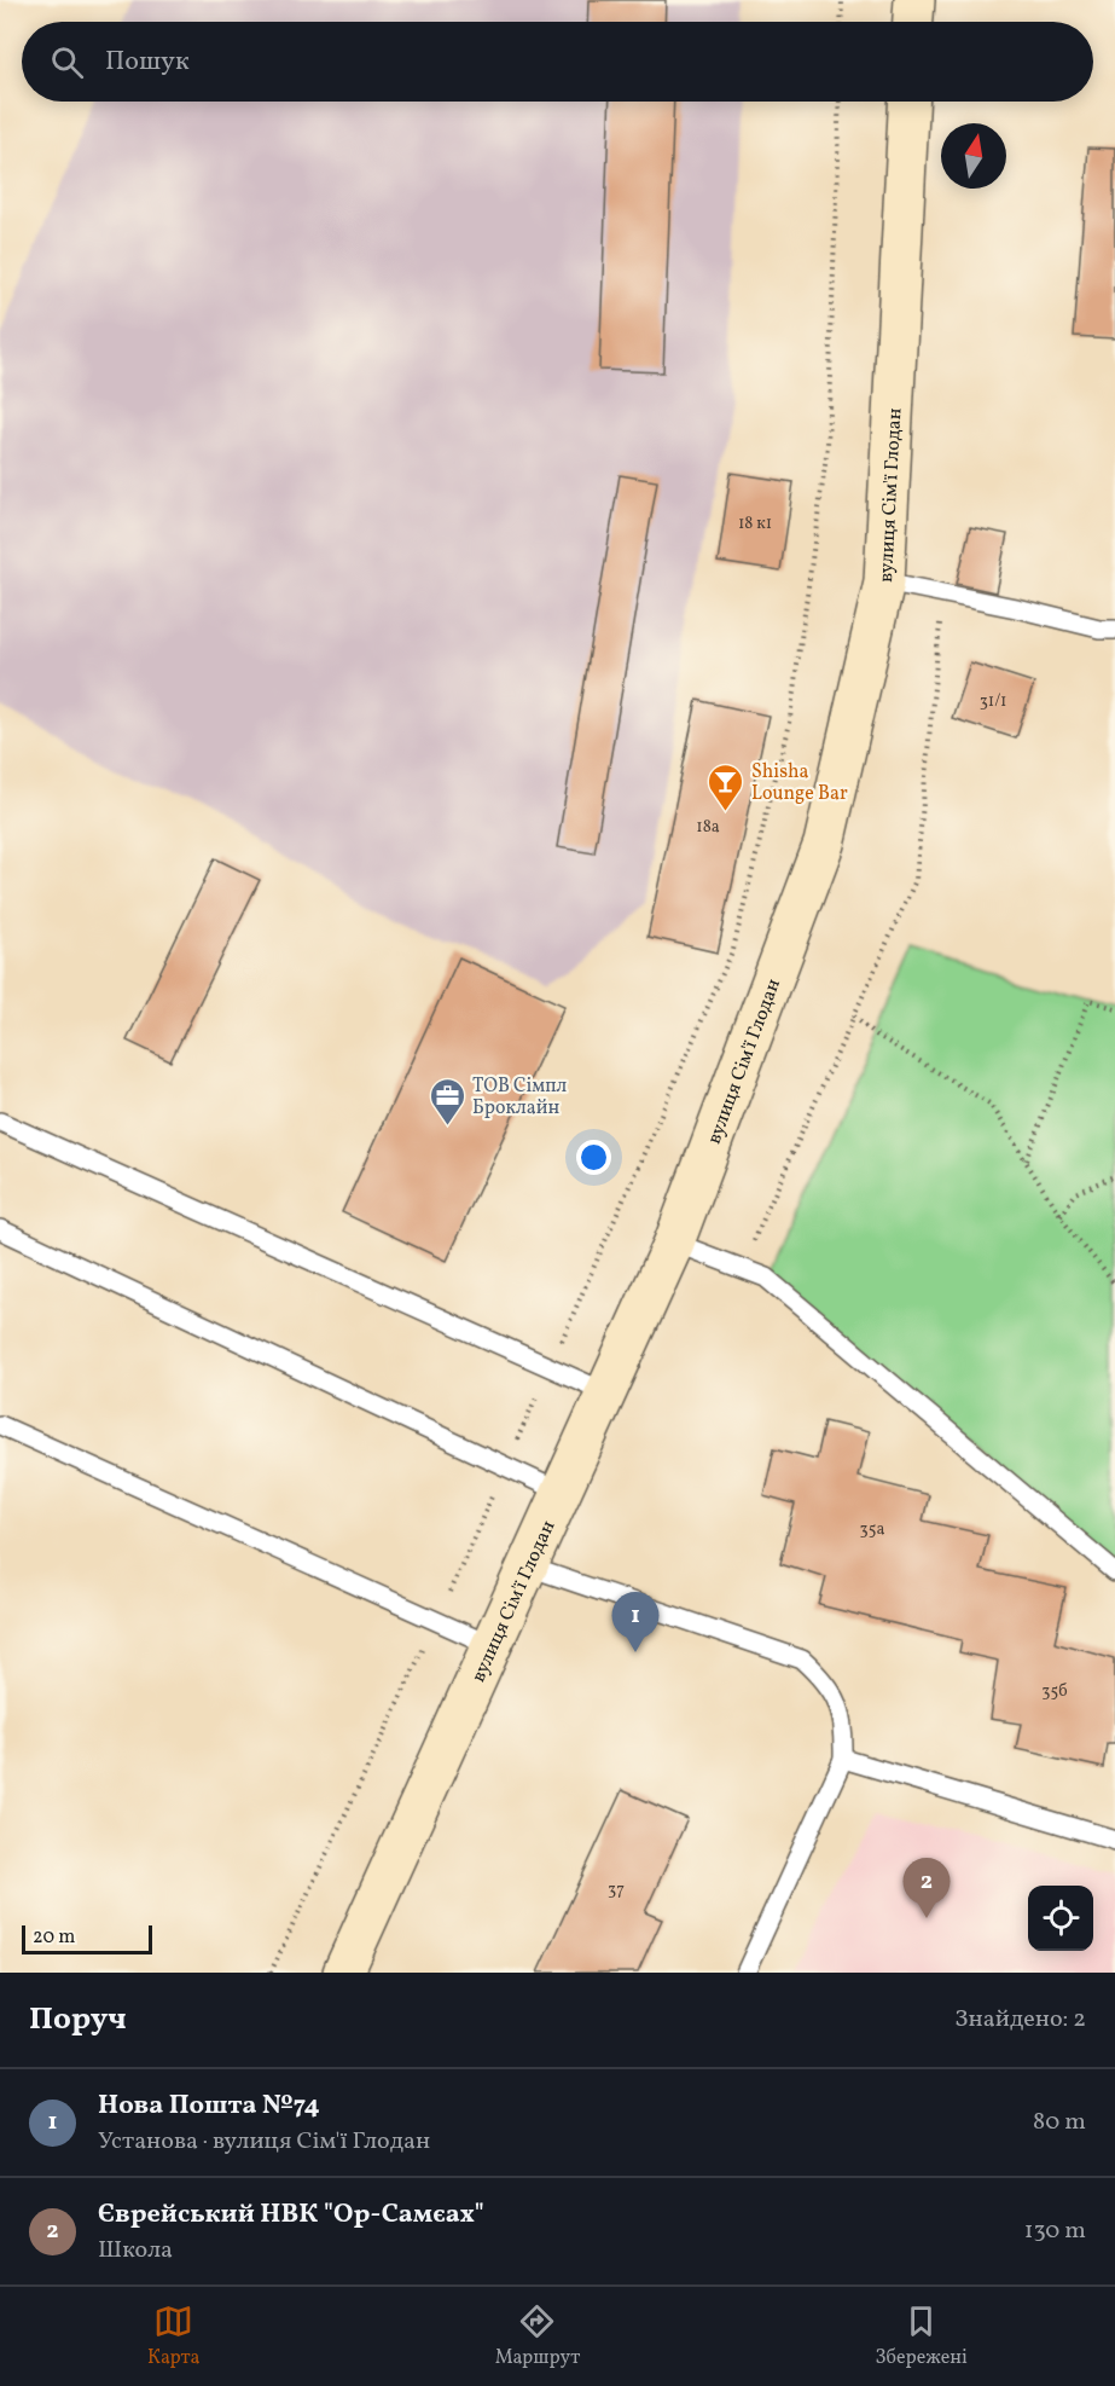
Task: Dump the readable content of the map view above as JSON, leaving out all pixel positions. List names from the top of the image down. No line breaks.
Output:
{"streets":{"street":["вулиця Сім'ї Глодан"]},"places":{"bar":["Shisha Lounge Bar"],"office":["ТОВ Сімпл Броклайн"]},"house_numbers":["18 к1","31/1","18а","35а","35б","37"],"scale_bar":"20 m","north":"top","page":{"search":"Пошук","pins":["1","2"],"scale":"20 m","heading":["Поруч","Знайдено: 2"],"list":[{"mark":"1","name":"Нова Пошта №74","note":"Установа · вулиця Сім'ї Глодан","value":"80 m"},{"mark":"2","name":"Єврейський НВК \"Ор-Самєах\"","note":"Школа","value":"130 m"}],"nav":["Карта","Маршрут","Збережені"]}}
